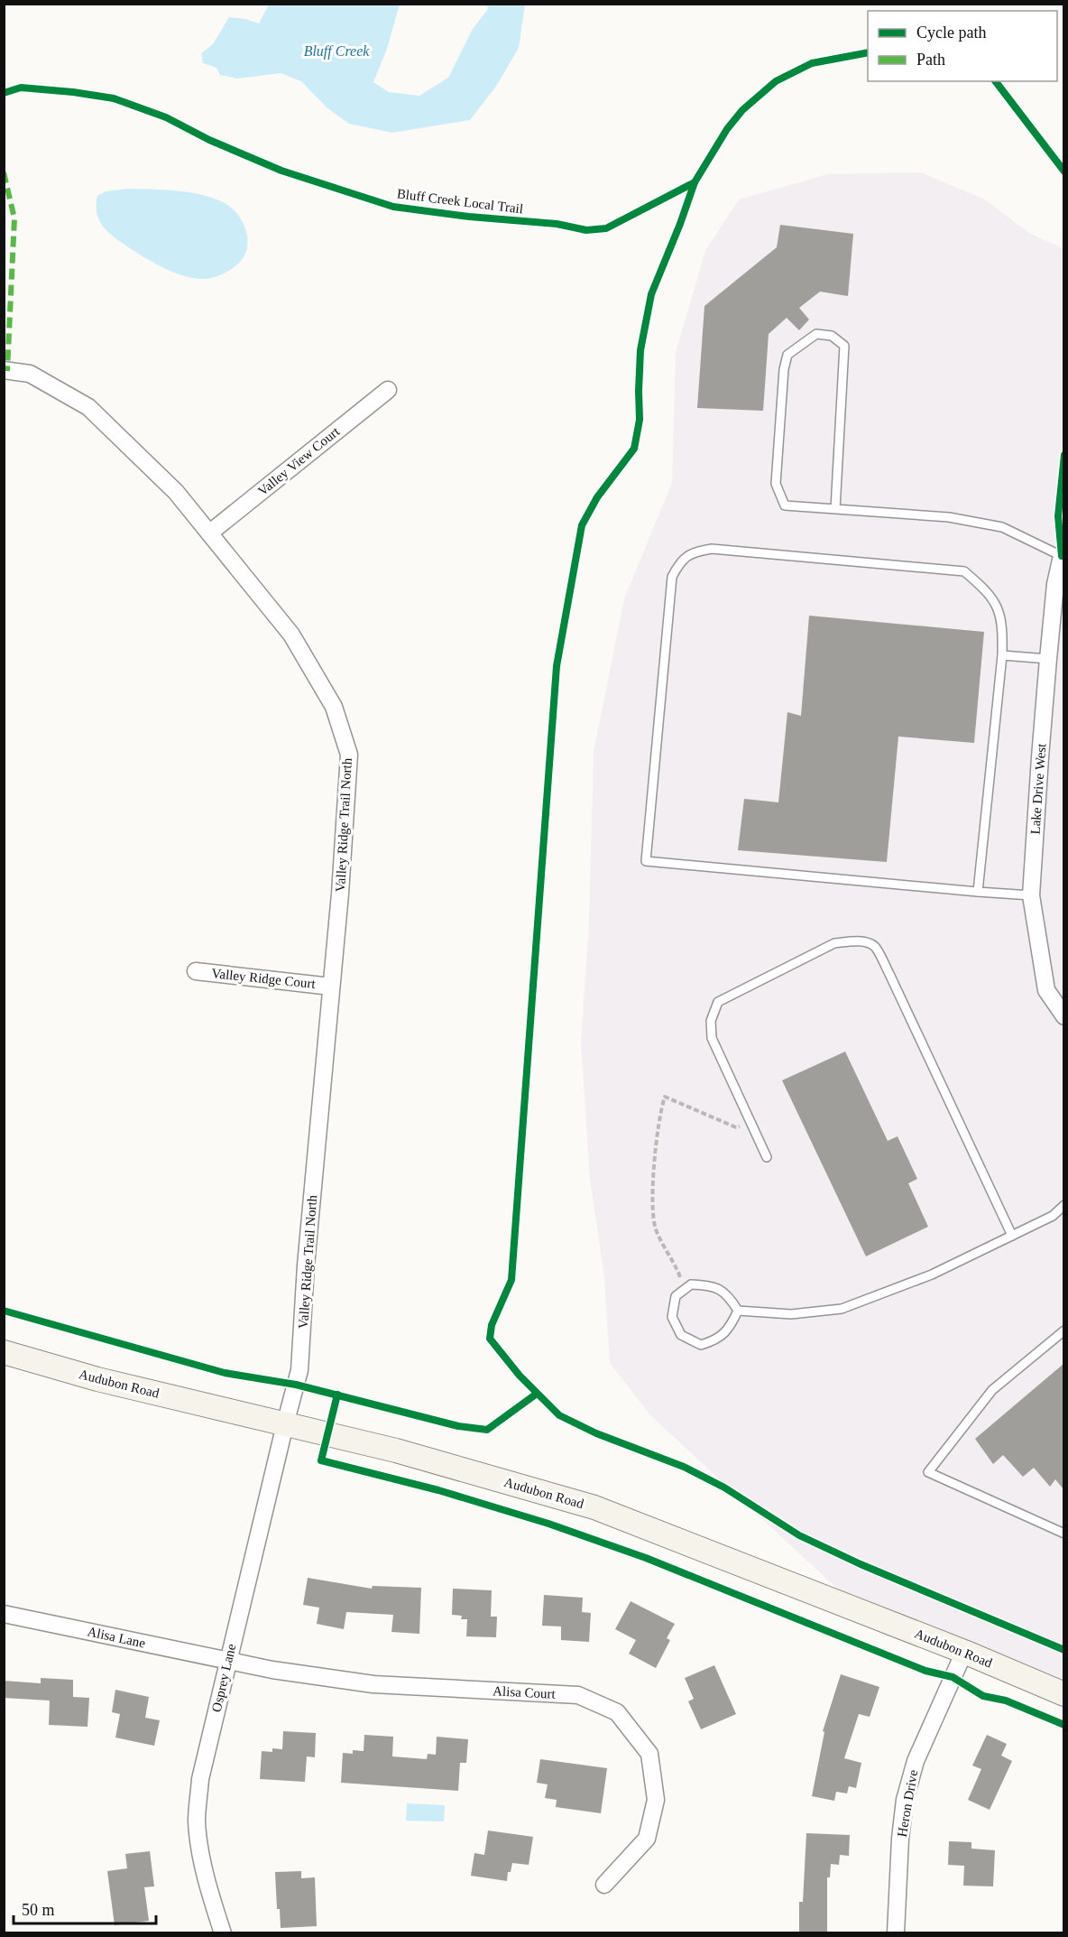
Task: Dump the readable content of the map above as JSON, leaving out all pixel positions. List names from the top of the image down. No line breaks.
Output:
{"streets":{"street":["Valley View Court","Lake Drive West","Valley Ridge Trail North","Valley Ridge Court","Audubon Road","Alisa Lane","Osprey Lane","Alisa Court","Heron Drive"],"cycle path":["Bluff Creek Local Trail"]},"crossings":[["Valley View Court","Valley Ridge Trail North"],["Valley Ridge Trail North","Valley Ridge Court"],["Valley Ridge Trail North","Audubon Road"],["Valley Ridge Trail North","Osprey Lane"],["Audubon Road","Osprey Lane"],["Audubon Road","Heron Drive"],["Alisa Lane","Osprey Lane"],["Alisa Lane","Alisa Court"],["Osprey Lane","Alisa Court"]],"water":["Bluff Creek"],"legend":["Cycle path","Path"],"scale_bar":"50 m"}
